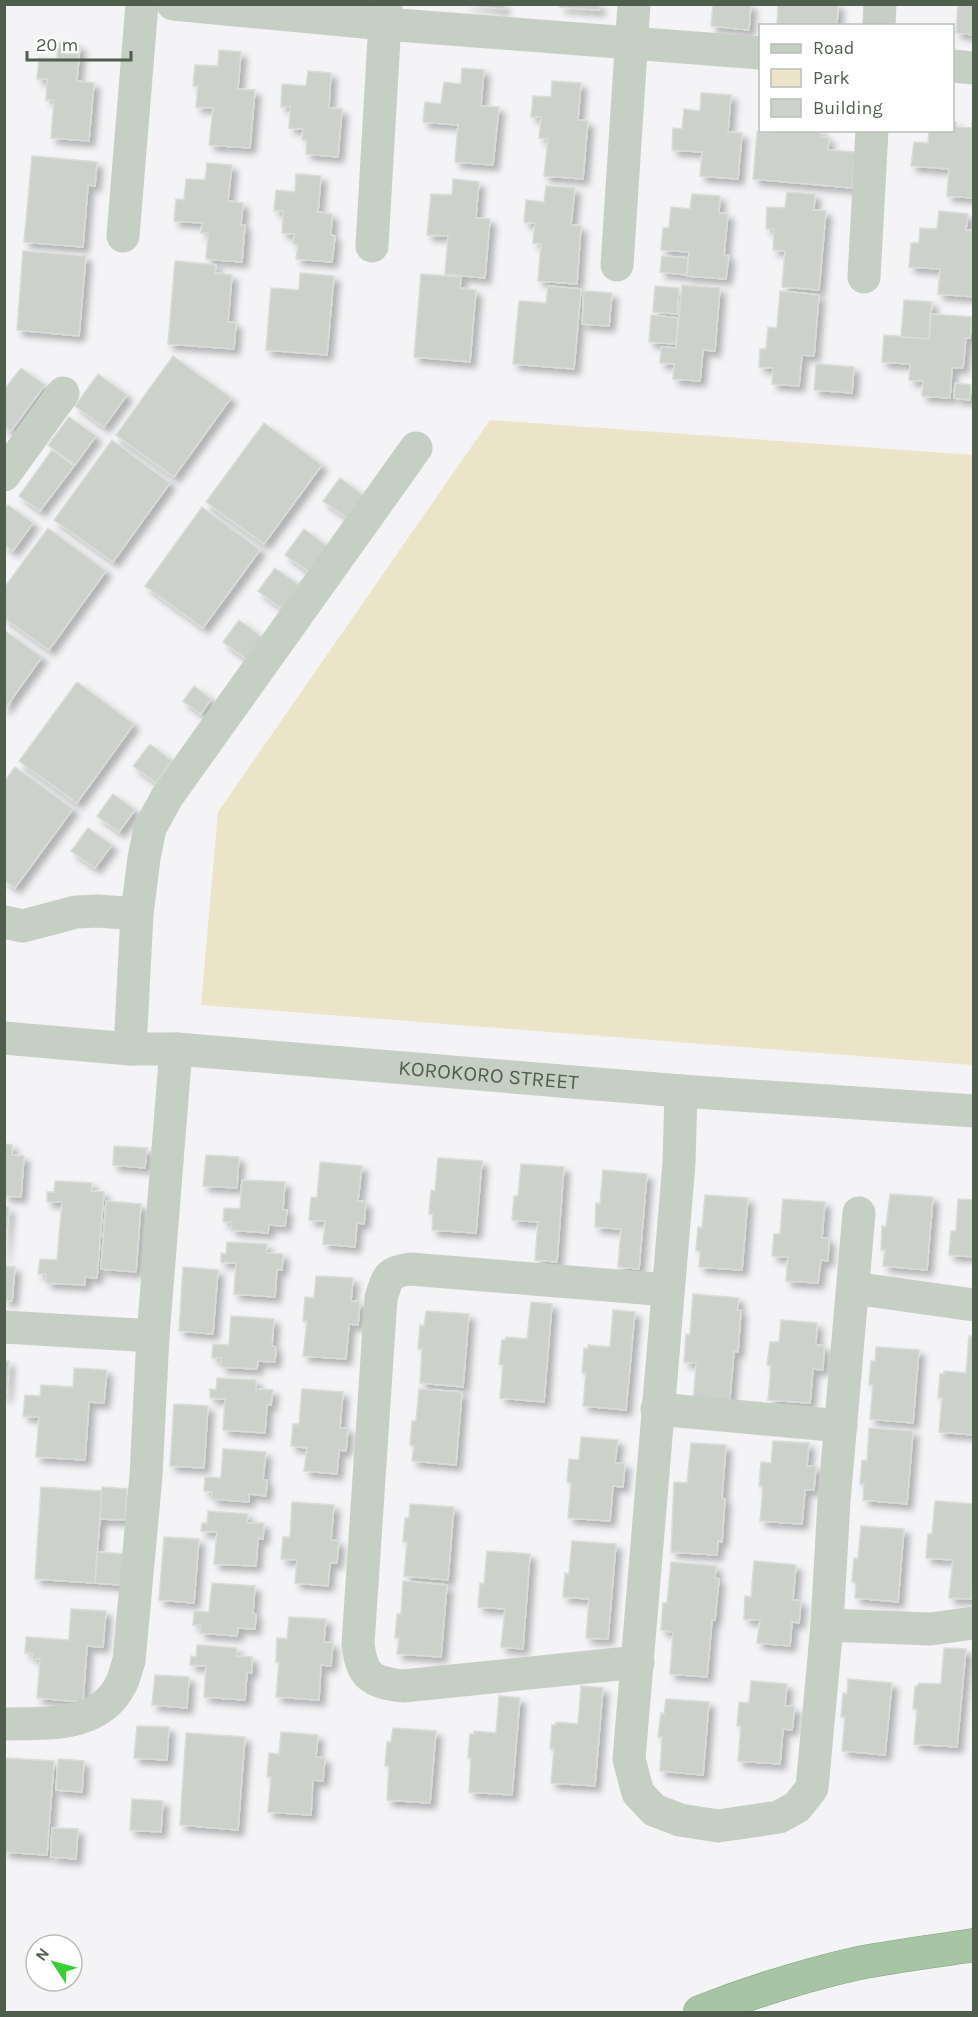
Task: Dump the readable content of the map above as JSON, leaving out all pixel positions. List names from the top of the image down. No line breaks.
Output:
{"streets":{"street":["KOROKORO STREET"]},"legend":["Road","Park","Building"],"scale_bar":"20 m","north":"top left"}
